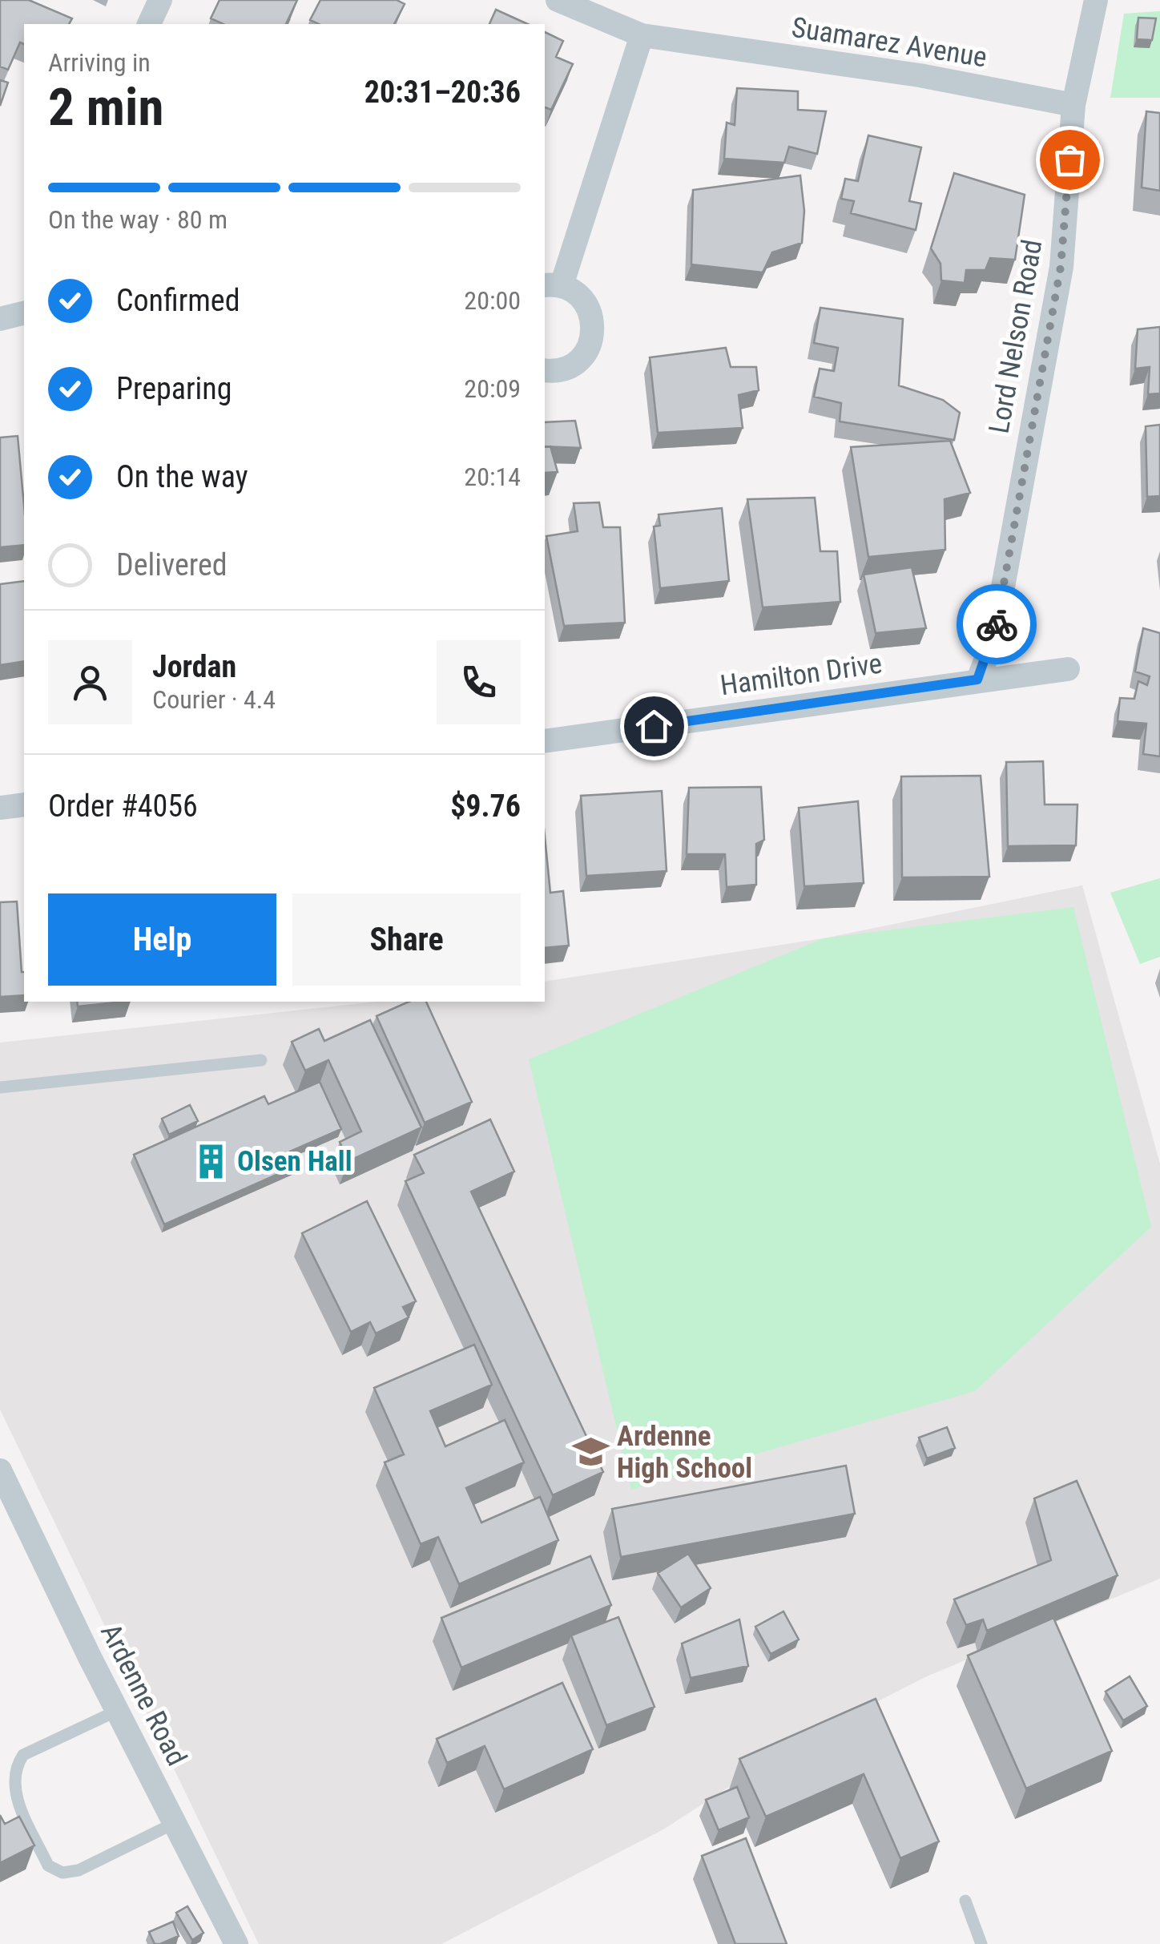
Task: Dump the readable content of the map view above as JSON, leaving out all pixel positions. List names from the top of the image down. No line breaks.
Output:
{"streets":{"street":["Suamarez Avenue","Lord Nelson Road","Hamilton Drive","Ardenne Road"]},"crossings":[["Suamarez Avenue","Lord Nelson Road"],["Lord Nelson Road","Hamilton Drive"]],"places":{"building":["Olsen Hall"],"school or university":["Ardenne High School"]},"page":{"heading":["2 min","Arriving in","20:31–20:36"],"panel":["Jordan","Courier · 4.4","Order #4056","$9.76"],"bar":"On the way · 80 m","list":[["Confirmed","20:00"],["Preparing","20:09"],["On the way","20:14"],"Delivered"],"buttons":["Help","Share"]}}
